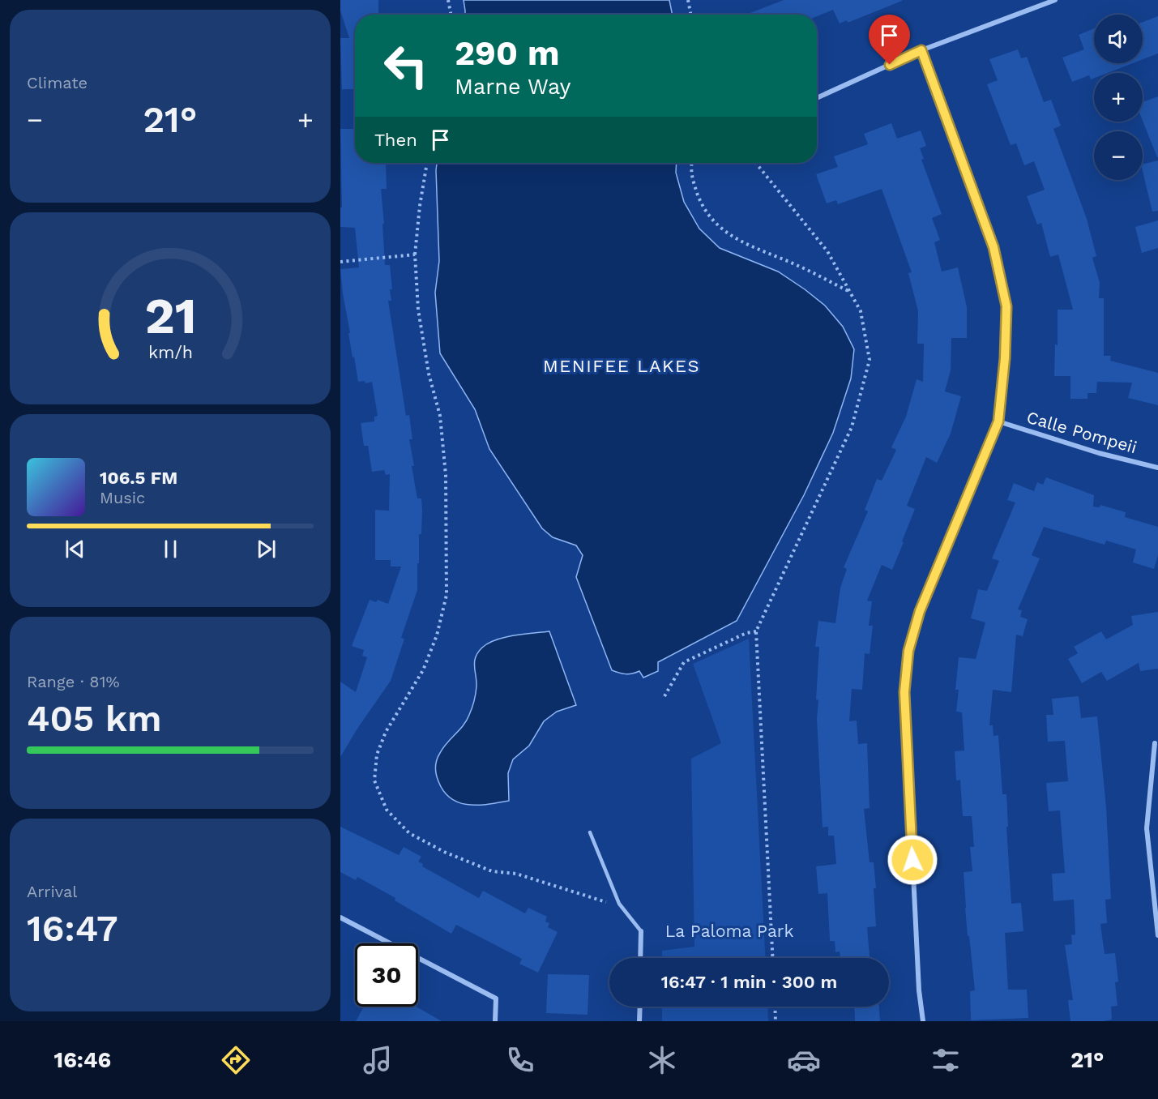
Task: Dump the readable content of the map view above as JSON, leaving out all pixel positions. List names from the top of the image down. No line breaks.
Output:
{"streets":{"street":["Calle Pompeii"]},"districts":["MENIFEE LAKES"],"parks":["La Paloma Park"],"page":{"tile":["Climate",["Range · 81%","405 km"],["Arrival","16:47"]],"map_buttons":["+","−"],"turn":["290 m","Marne Way"],"heat":["−","21°","+"],"then":"Then","song":["106.5 FM","Music"],"limit":"30","trip":"16:47 · 1 min · 300 m","tabs":["16:46","21°"],"gauge":["21","km/h"]}}
